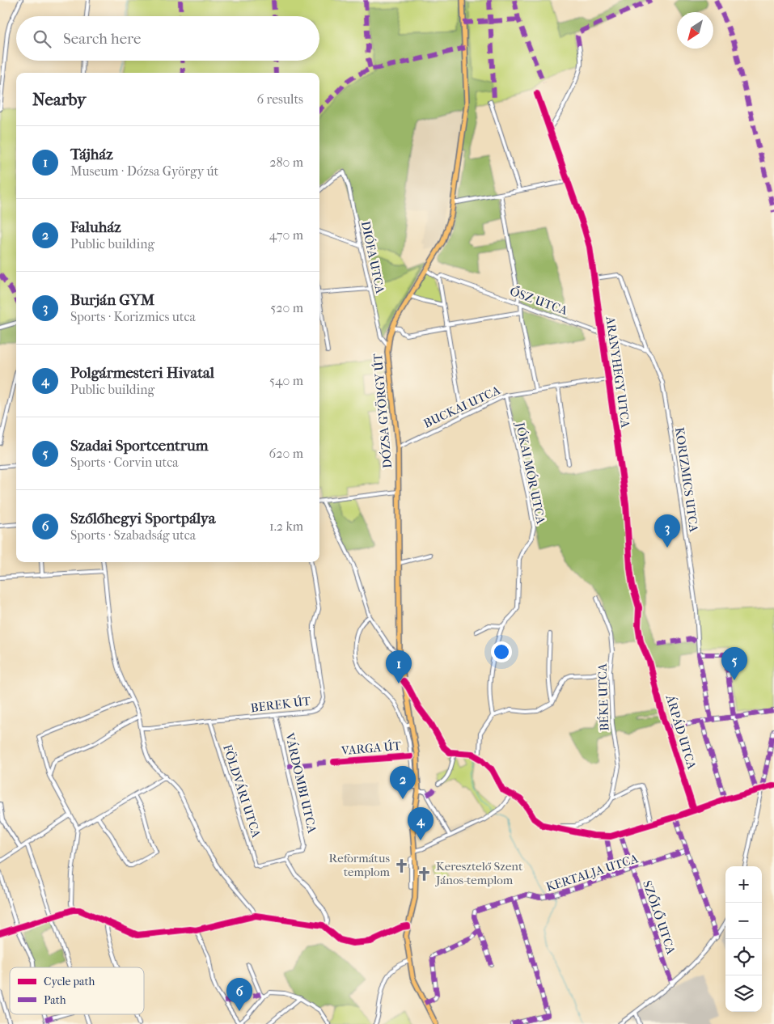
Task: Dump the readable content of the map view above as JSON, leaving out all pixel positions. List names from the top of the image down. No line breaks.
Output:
{"streets":{"main road":["DÓZSA GYÖRGY ÚT"],"street":["DIÓFA UTCA","ŐSZ UTCA","ARANYHEGY UTCA","BUCKAI UTCA","JÓKAI MÓR UTCA","KORIZMICS UTCA","BÉKE UTCA","BEREK ÚT","ÁRPÁD UTCA","VÁRDOMBI UTCA","FÖLDVÁRI UTCA","KERTALJA UTCA","SZŐLŐ UTCA"],"cycle path":["VARGA ÚT"]},"crossings":[["DIÓFA UTCA","DÓZSA GYÖRGY ÚT"],["ŐSZ UTCA","ARANYHEGY UTCA"],["ŐSZ UTCA","DÓZSA GYÖRGY ÚT"],["ŐSZ UTCA","KORIZMICS UTCA"],["ARANYHEGY UTCA","BUCKAI UTCA"],["ARANYHEGY UTCA","KORIZMICS UTCA"],["ARANYHEGY UTCA","ÁRPÁD UTCA"],["BUCKAI UTCA","DÓZSA GYÖRGY ÚT"],["BUCKAI UTCA","JÓKAI MÓR UTCA"],["BEREK ÚT","VÁRDOMBI UTCA"],["BEREK ÚT","FÖLDVÁRI UTCA"],["VÁRDOMBI UTCA","FÖLDVÁRI UTCA"],["KERTALJA UTCA","SZŐLŐ UTCA"]],"places":{"church":["Református templom","Keresztelő Szent János-templom"]},"legend":["Cycle path","Path"],"north":"bottom left","page":{"search":"Search here","heading":["Nearby","6 results"],"list":[{"mark":"1","name":"Tájház","note":"Museum · Dózsa György út","value":"280 m"},{"mark":"2","name":"Faluház","note":"Public building","value":"470 m"},{"mark":"3","name":"Burján GYM","note":"Sports · Korizmics utca","value":"520 m"},{"mark":"4","name":"Polgármesteri Hivatal","note":"Public building","value":"540 m"},{"mark":"5","name":"Szadai Sportcentrum","note":"Sports · Corvin utca","value":"620 m"},{"mark":"6","name":"Szőlőhegyi Sportpálya","note":"Sports · Szabadság utca","value":"1.2 km"}],"pins":["3","5","1","2","4","6"],"map_buttons":["+","−"]}}
